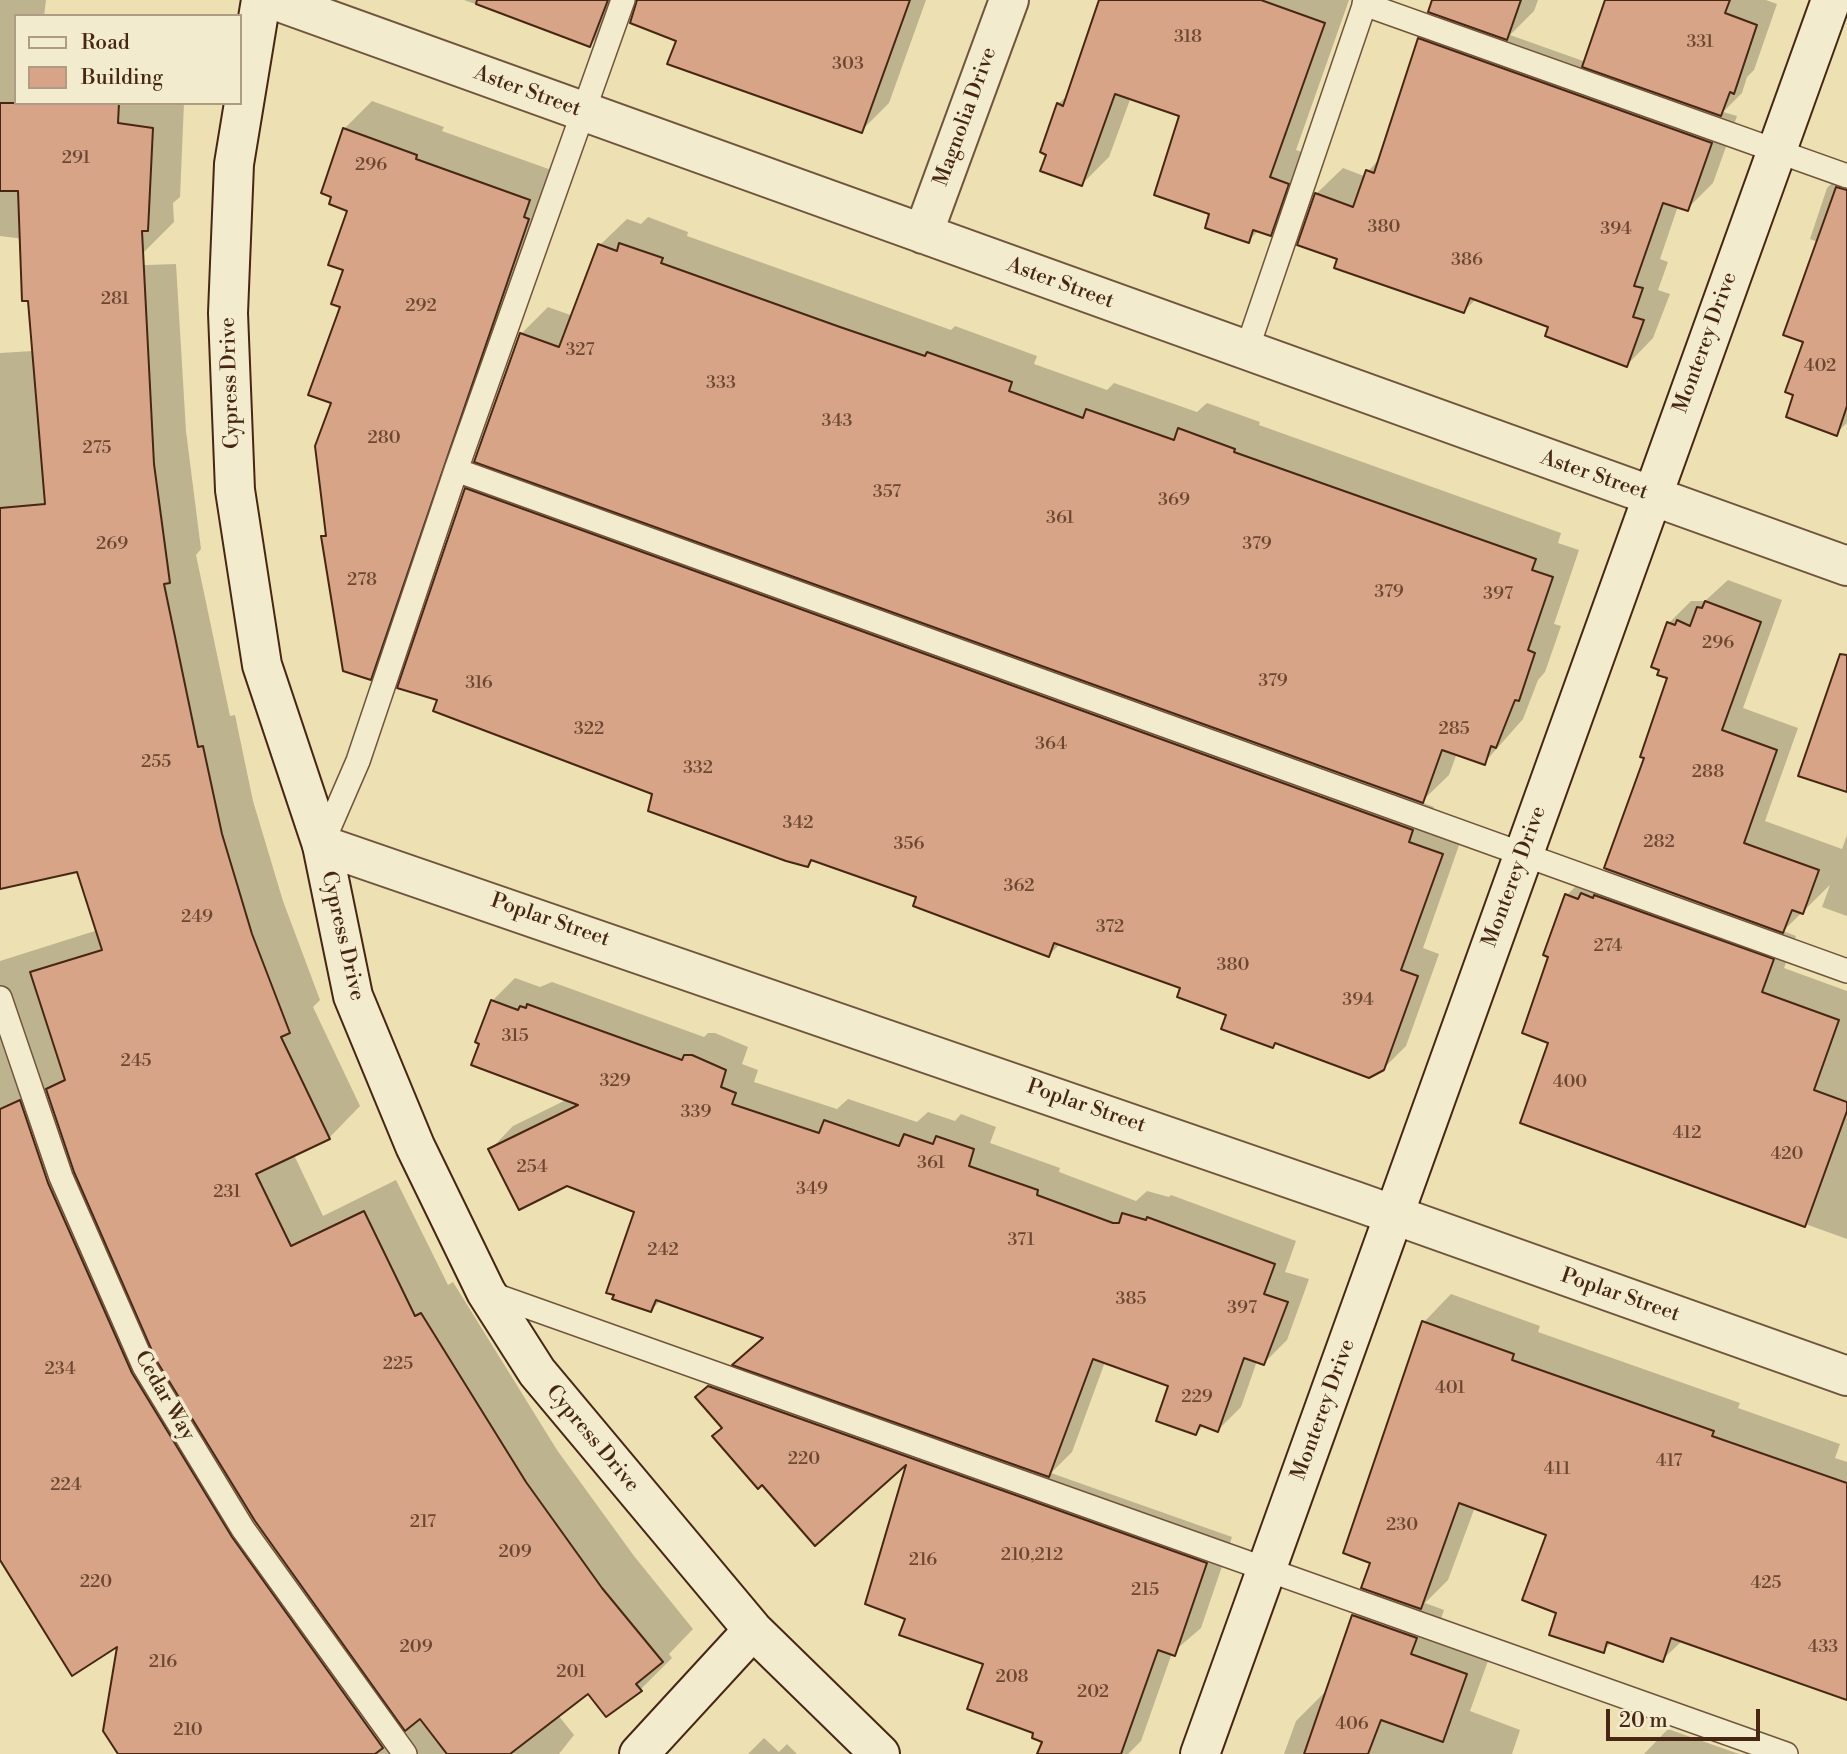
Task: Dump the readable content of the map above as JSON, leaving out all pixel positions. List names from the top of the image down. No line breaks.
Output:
{"streets":{"street":["Aster Street","Magnolia Drive","Monterey Drive","Cypress Drive","Poplar Street"],"lane":["Cedar Way"]},"crossings":[["Aster Street","Magnolia Drive"],["Aster Street","Monterey Drive"],["Monterey Drive","Poplar Street"],["Cypress Drive","Poplar Street"]],"house_numbers":["318","331","303","291","296","380","394","386","281","292","327","402","333","343","280","275","357","369","361","269","379","278","379","397","296","379","316","322","285","364","255","332","288","342","282","356","362","249","372","274","380","394","315","245","329","400","339","412","420","361","254","349","231","371","242","385","397","225","234","401","229","220","417","411","224","217","230","209","210,212","216","220","425","215","209","433","216","201","208","202","406","210"],"legend":["Road","Building"],"scale_bar":"20 m"}
